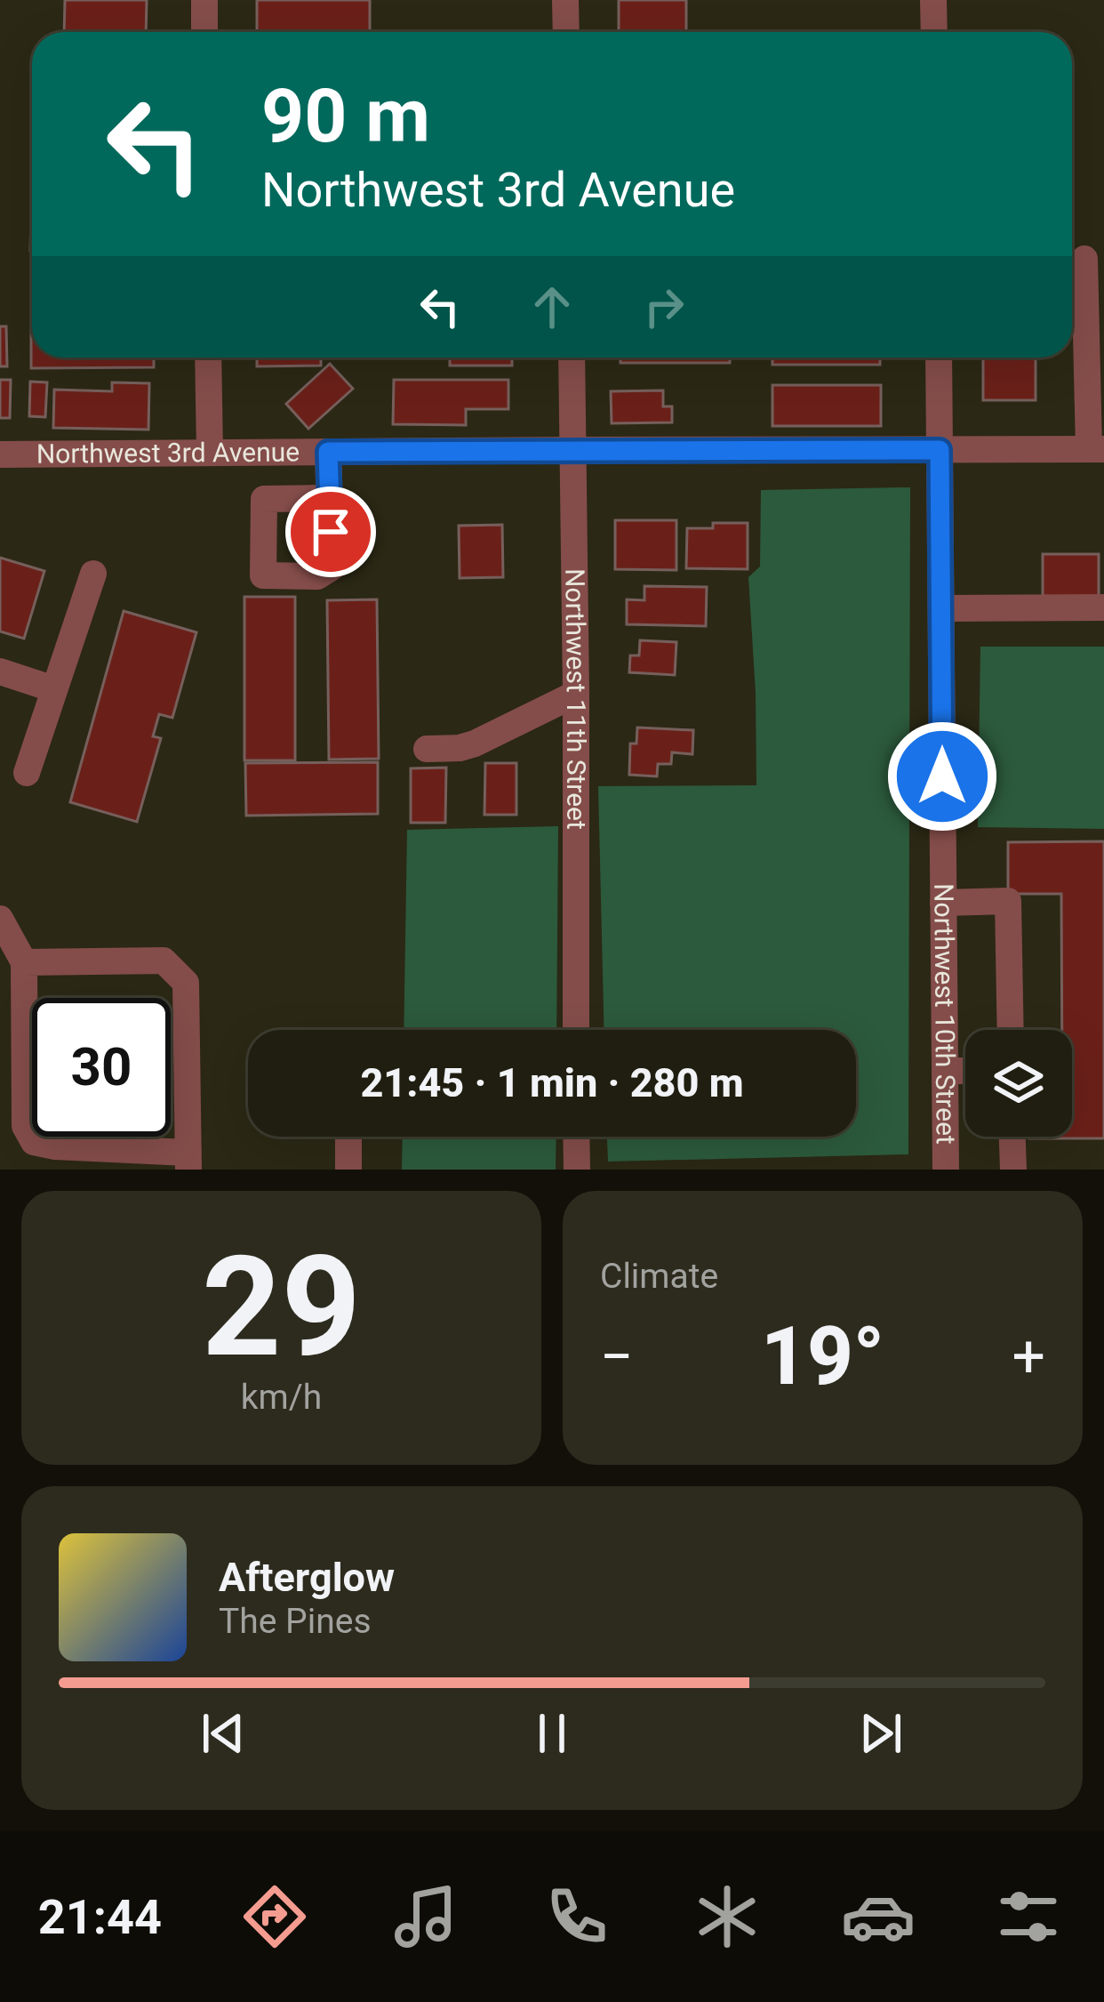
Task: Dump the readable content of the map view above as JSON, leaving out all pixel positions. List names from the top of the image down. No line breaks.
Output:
{"streets":{"street":["Northwest 3rd Avenue","Northwest 11th Street","Northwest 10th Street"]},"crossings":[["Northwest 3rd Avenue","Northwest 11th Street"],["Northwest 3rd Avenue","Northwest 10th Street"]],"page":{"turn":["90 m","Northwest 3rd Avenue"],"limit":"30","trip":"21:45 · 1 min · 280 m","tile":[["29","km/h"],"Climate"],"heat":["−","19°","+"],"song":["Afterglow","The Pines"],"tabs":"21:44"}}
